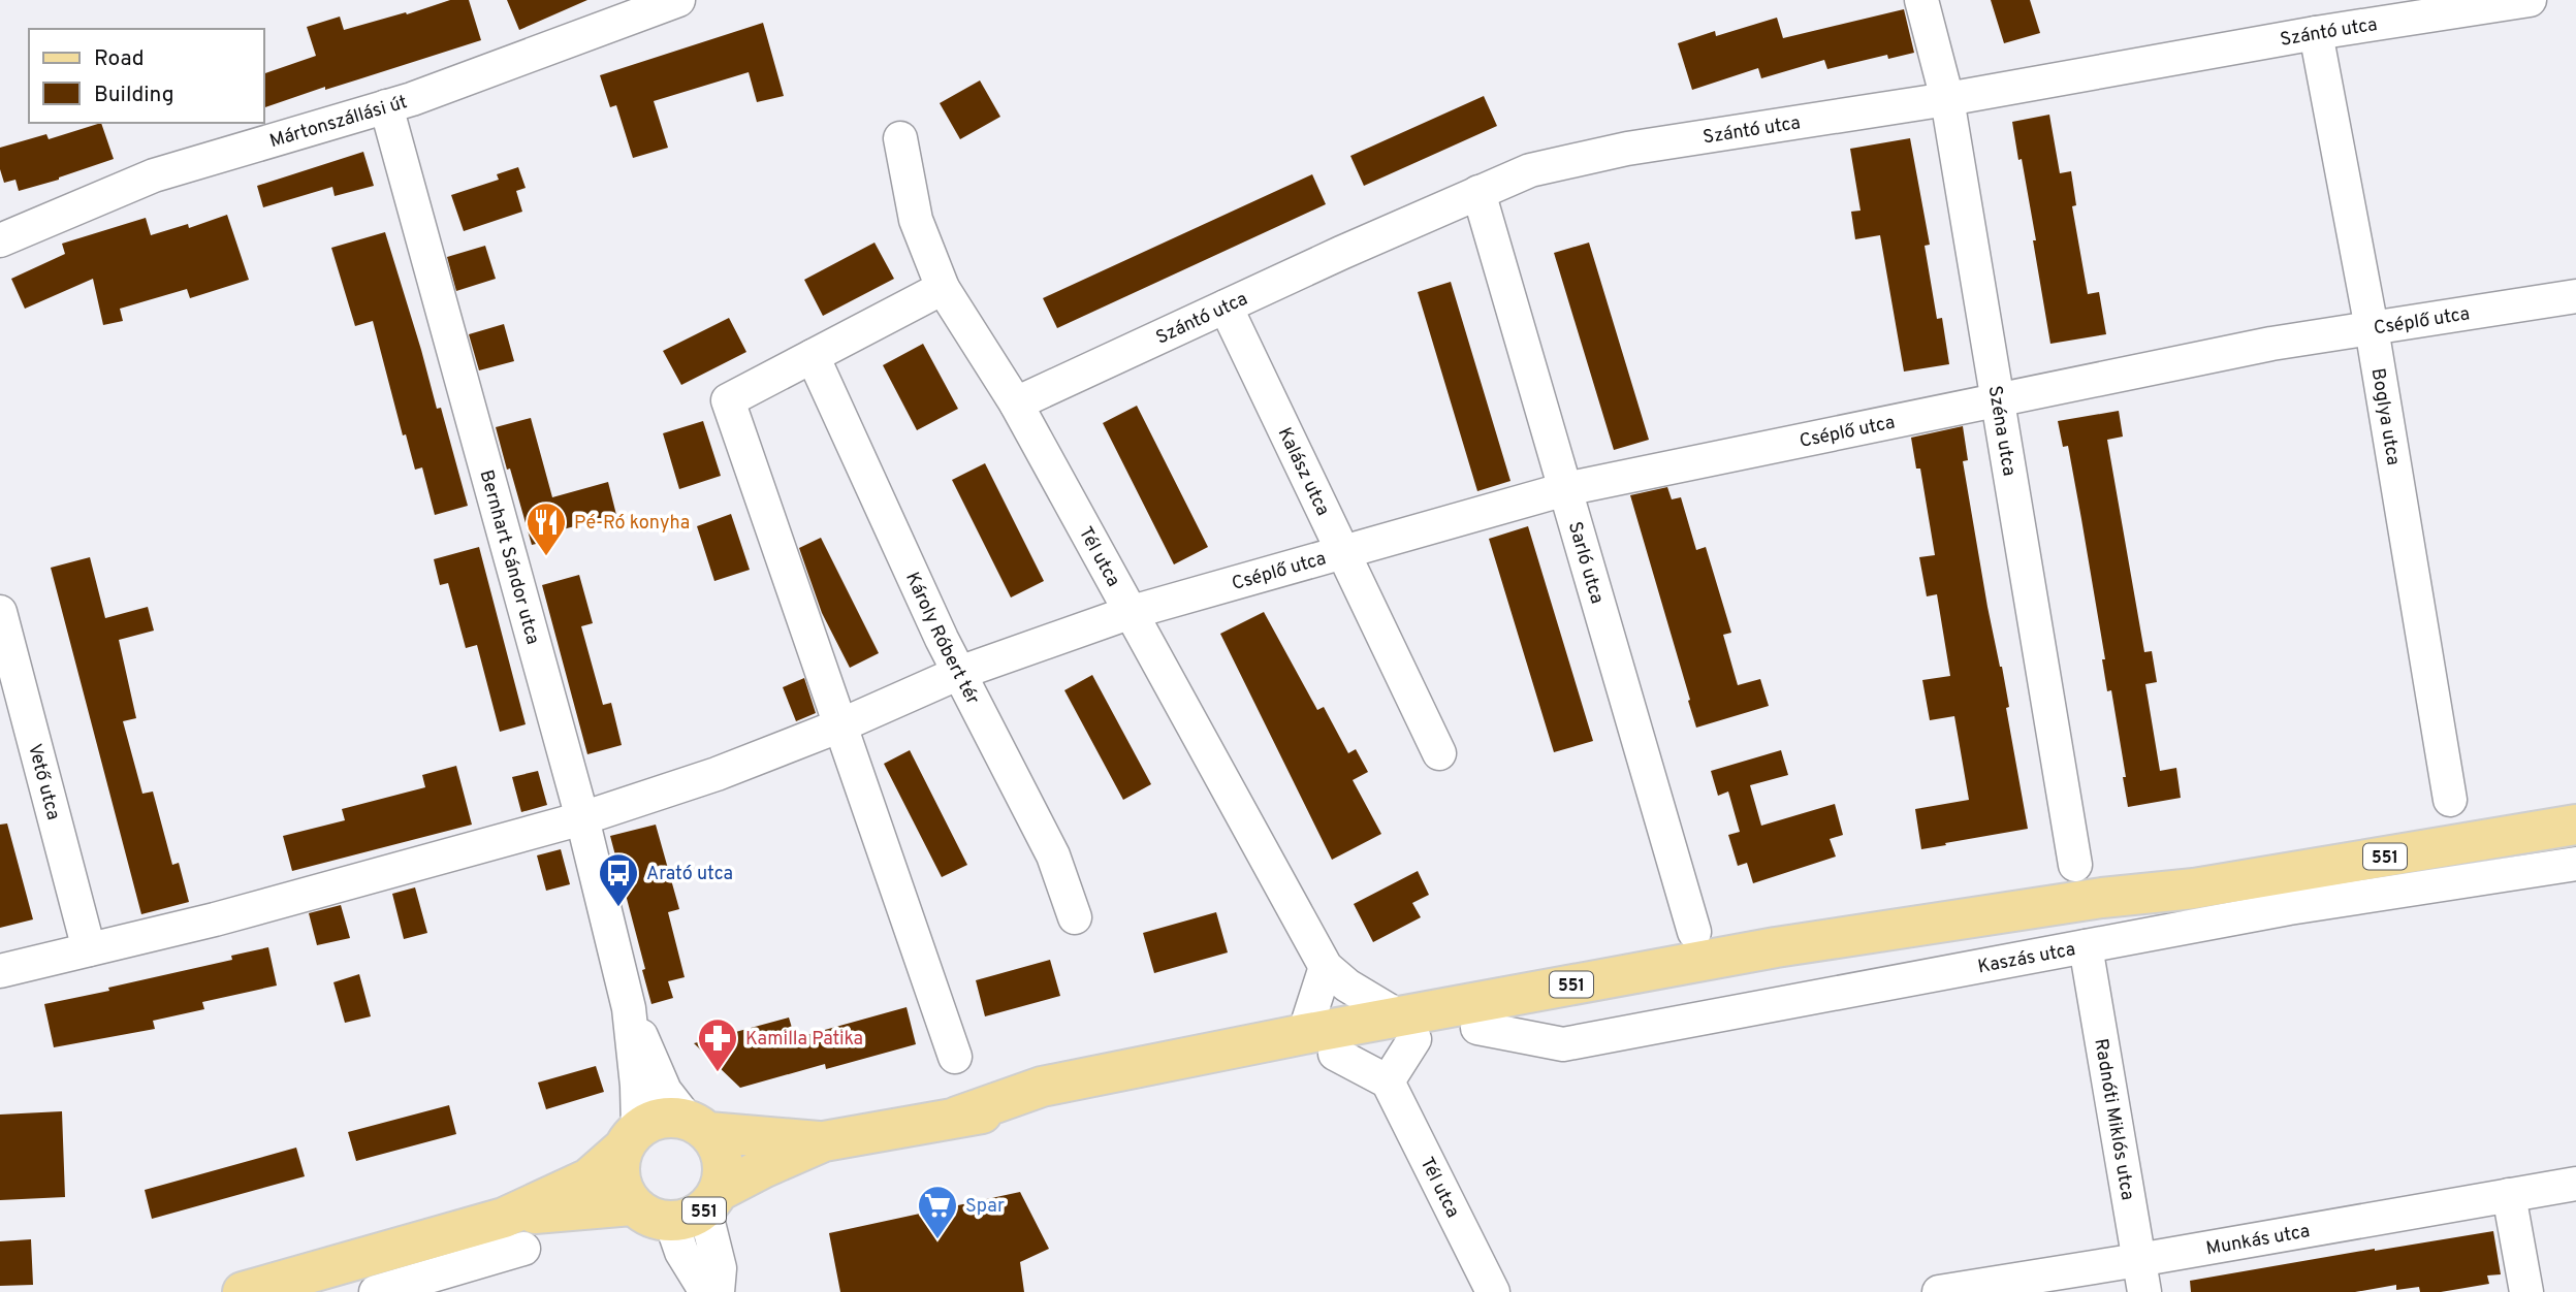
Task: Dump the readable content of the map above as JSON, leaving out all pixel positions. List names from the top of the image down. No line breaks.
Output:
{"streets":{"main road":["551"],"street":["Szántó utca","Mártonszállási út","Cséplő utca","Boglya utca","Széna utca","Kalász utca","Bernhart Sándor utca","Tél utca","Sarló utca","Károly Róbert tér","Vető utca","Kaszás utca","Radnóti Miklós utca","Munkás utca"]},"crossings":[["Szántó utca","Boglya utca"],["Szántó utca","Széna utca"],["Szántó utca","Kalász utca"],["Szántó utca","Tél utca"],["Szántó utca","Sarló utca"],["Mártonszállási út","Bernhart Sándor utca"],["Cséplő utca","Boglya utca"],["Cséplő utca","Széna utca"],["Cséplő utca","Kalász utca"],["Cséplő utca","Tél utca"],["Cséplő utca","Sarló utca"],["Bernhart Sándor utca","551"],["Tél utca","551"],["551","Kaszás utca"],["Kaszás utca","Radnóti Miklós utca"],["Radnóti Miklós utca","Munkás utca"]],"places":{"restaurant":["Pé-Ró konyha"],"bus stop":["Arató utca"],"pharmacy":["Kamilla Patika"],"supermarket":["Spar"]},"legend":["Road","Building"]}
